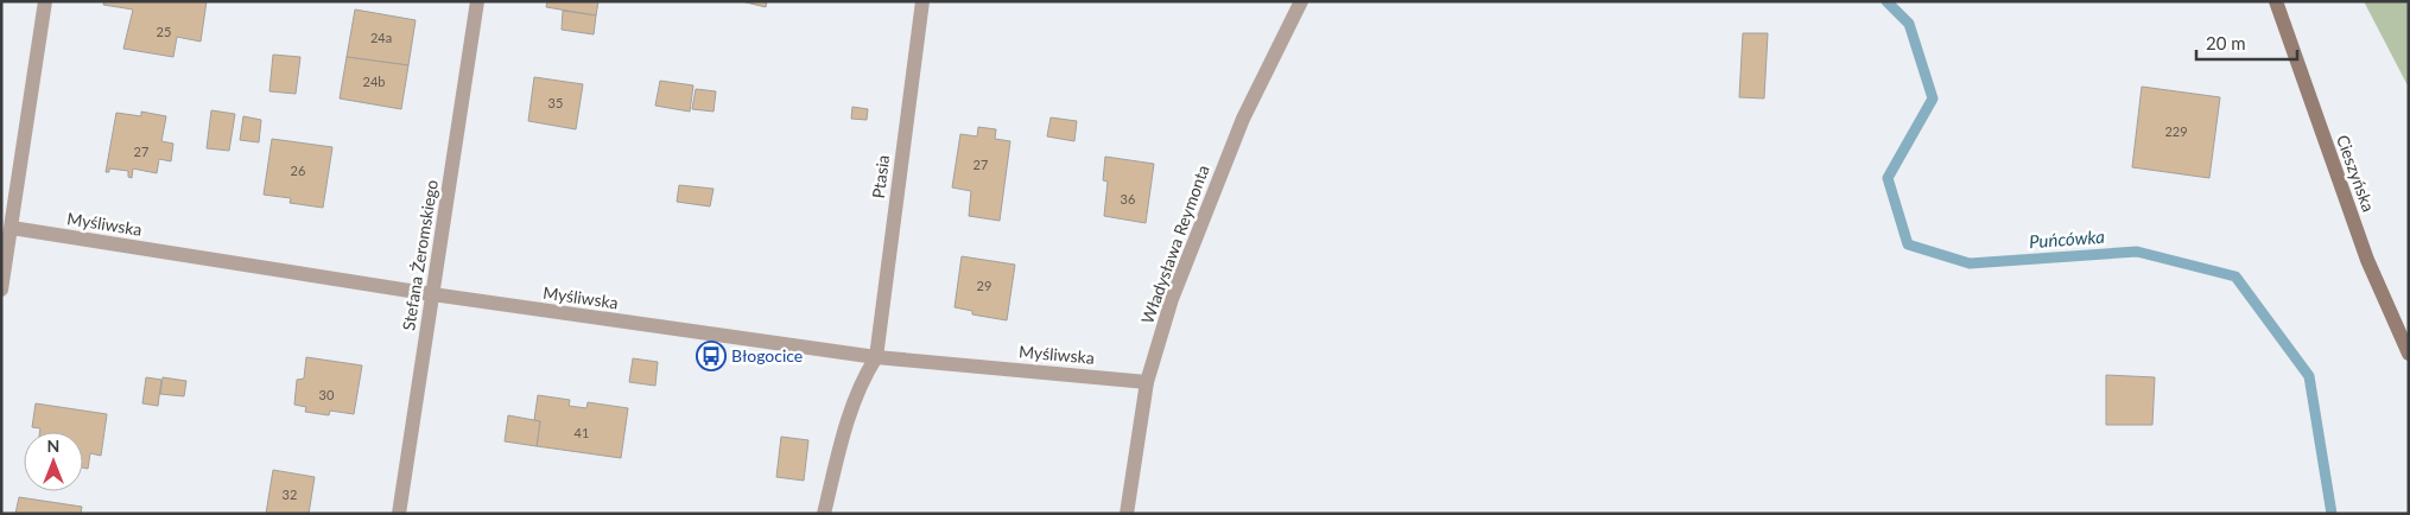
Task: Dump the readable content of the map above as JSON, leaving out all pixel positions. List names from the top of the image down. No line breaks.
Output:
{"streets":{"street":["Cieszyńska","Ptasia","Myśliwska","Władysława Reymonta","Stefana Żeromskiego"]},"crossings":[["Ptasia","Myśliwska"],["Myśliwska","Władysława Reymonta"],["Myśliwska","Stefana Żeromskiego"]],"water":["Puńcówka"],"places":{"bus stop":["Błogocice"]},"house_numbers":["25","24a","24b","35","229","27","27","26","36","29","30","41","32"],"scale_bar":"20 m","north":"top"}
